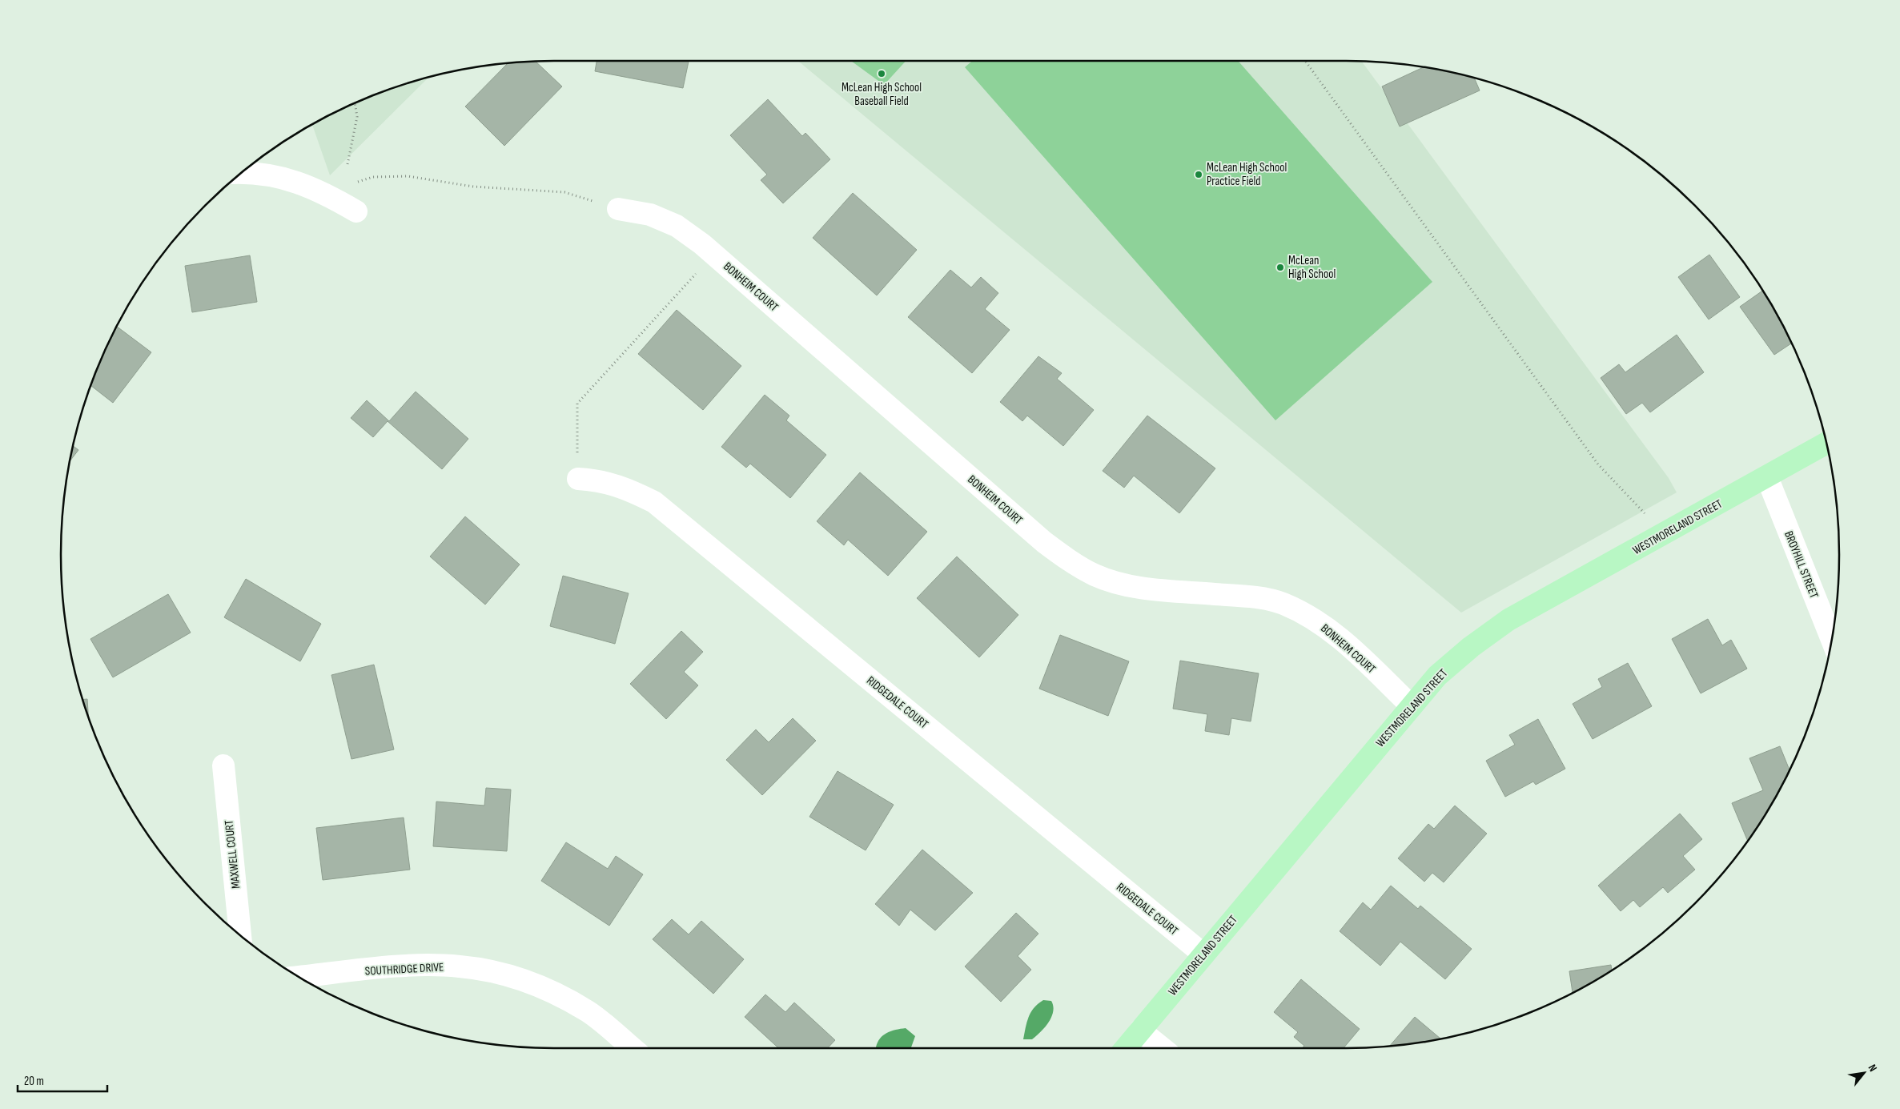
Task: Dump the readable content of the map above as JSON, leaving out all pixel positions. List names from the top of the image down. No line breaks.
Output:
{"streets":{"main road":["WESTMORELAND STREET"],"street":["BONHEIM COURT","BROYHILL STREET","RIDGEDALE COURT","MAXWELL COURT","SOUTHRIDGE DRIVE"]},"crossings":[["BONHEIM COURT","WESTMORELAND STREET"],["WESTMORELAND STREET","BROYHILL STREET"],["WESTMORELAND STREET","RIDGEDALE COURT"]],"places":["McLean High School Baseball Field","McLean High School Practice Field","McLean High School"],"scale_bar":"20 m","north":"top right"}
